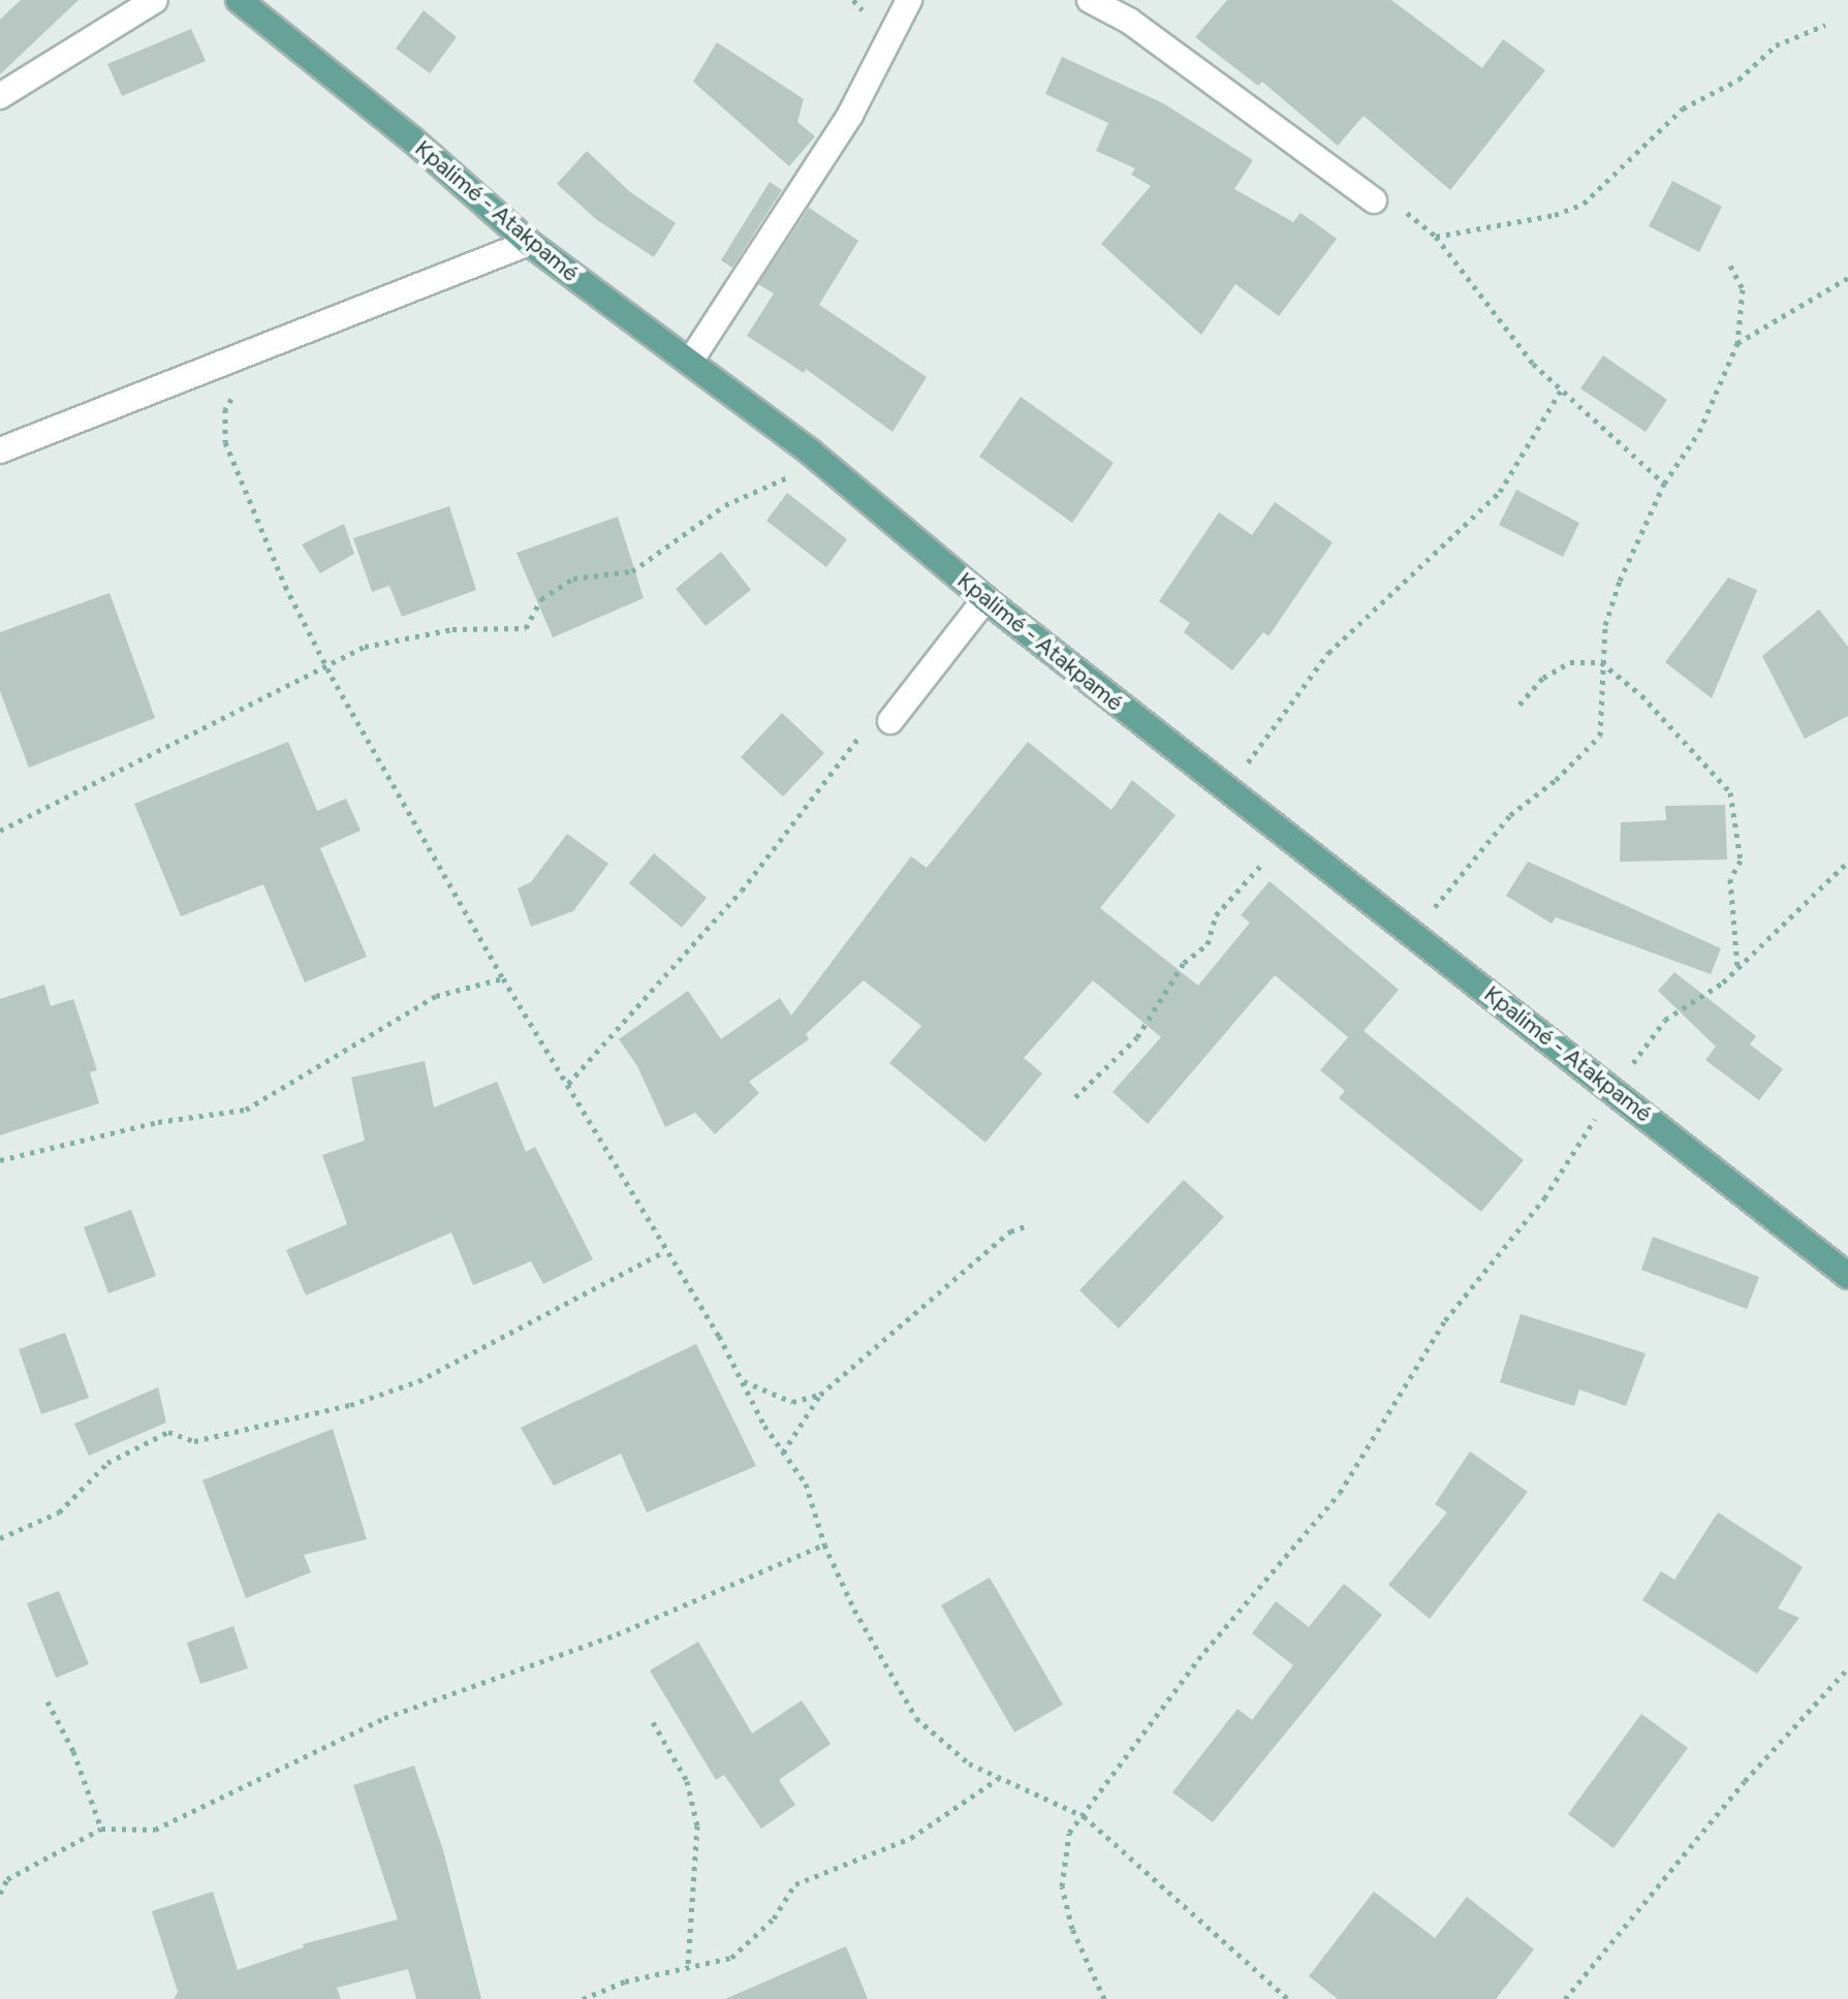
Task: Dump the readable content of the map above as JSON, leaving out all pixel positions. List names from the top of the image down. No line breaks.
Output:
{"streets":{"main road":["Kpalimé - Atakpamé"]}}
